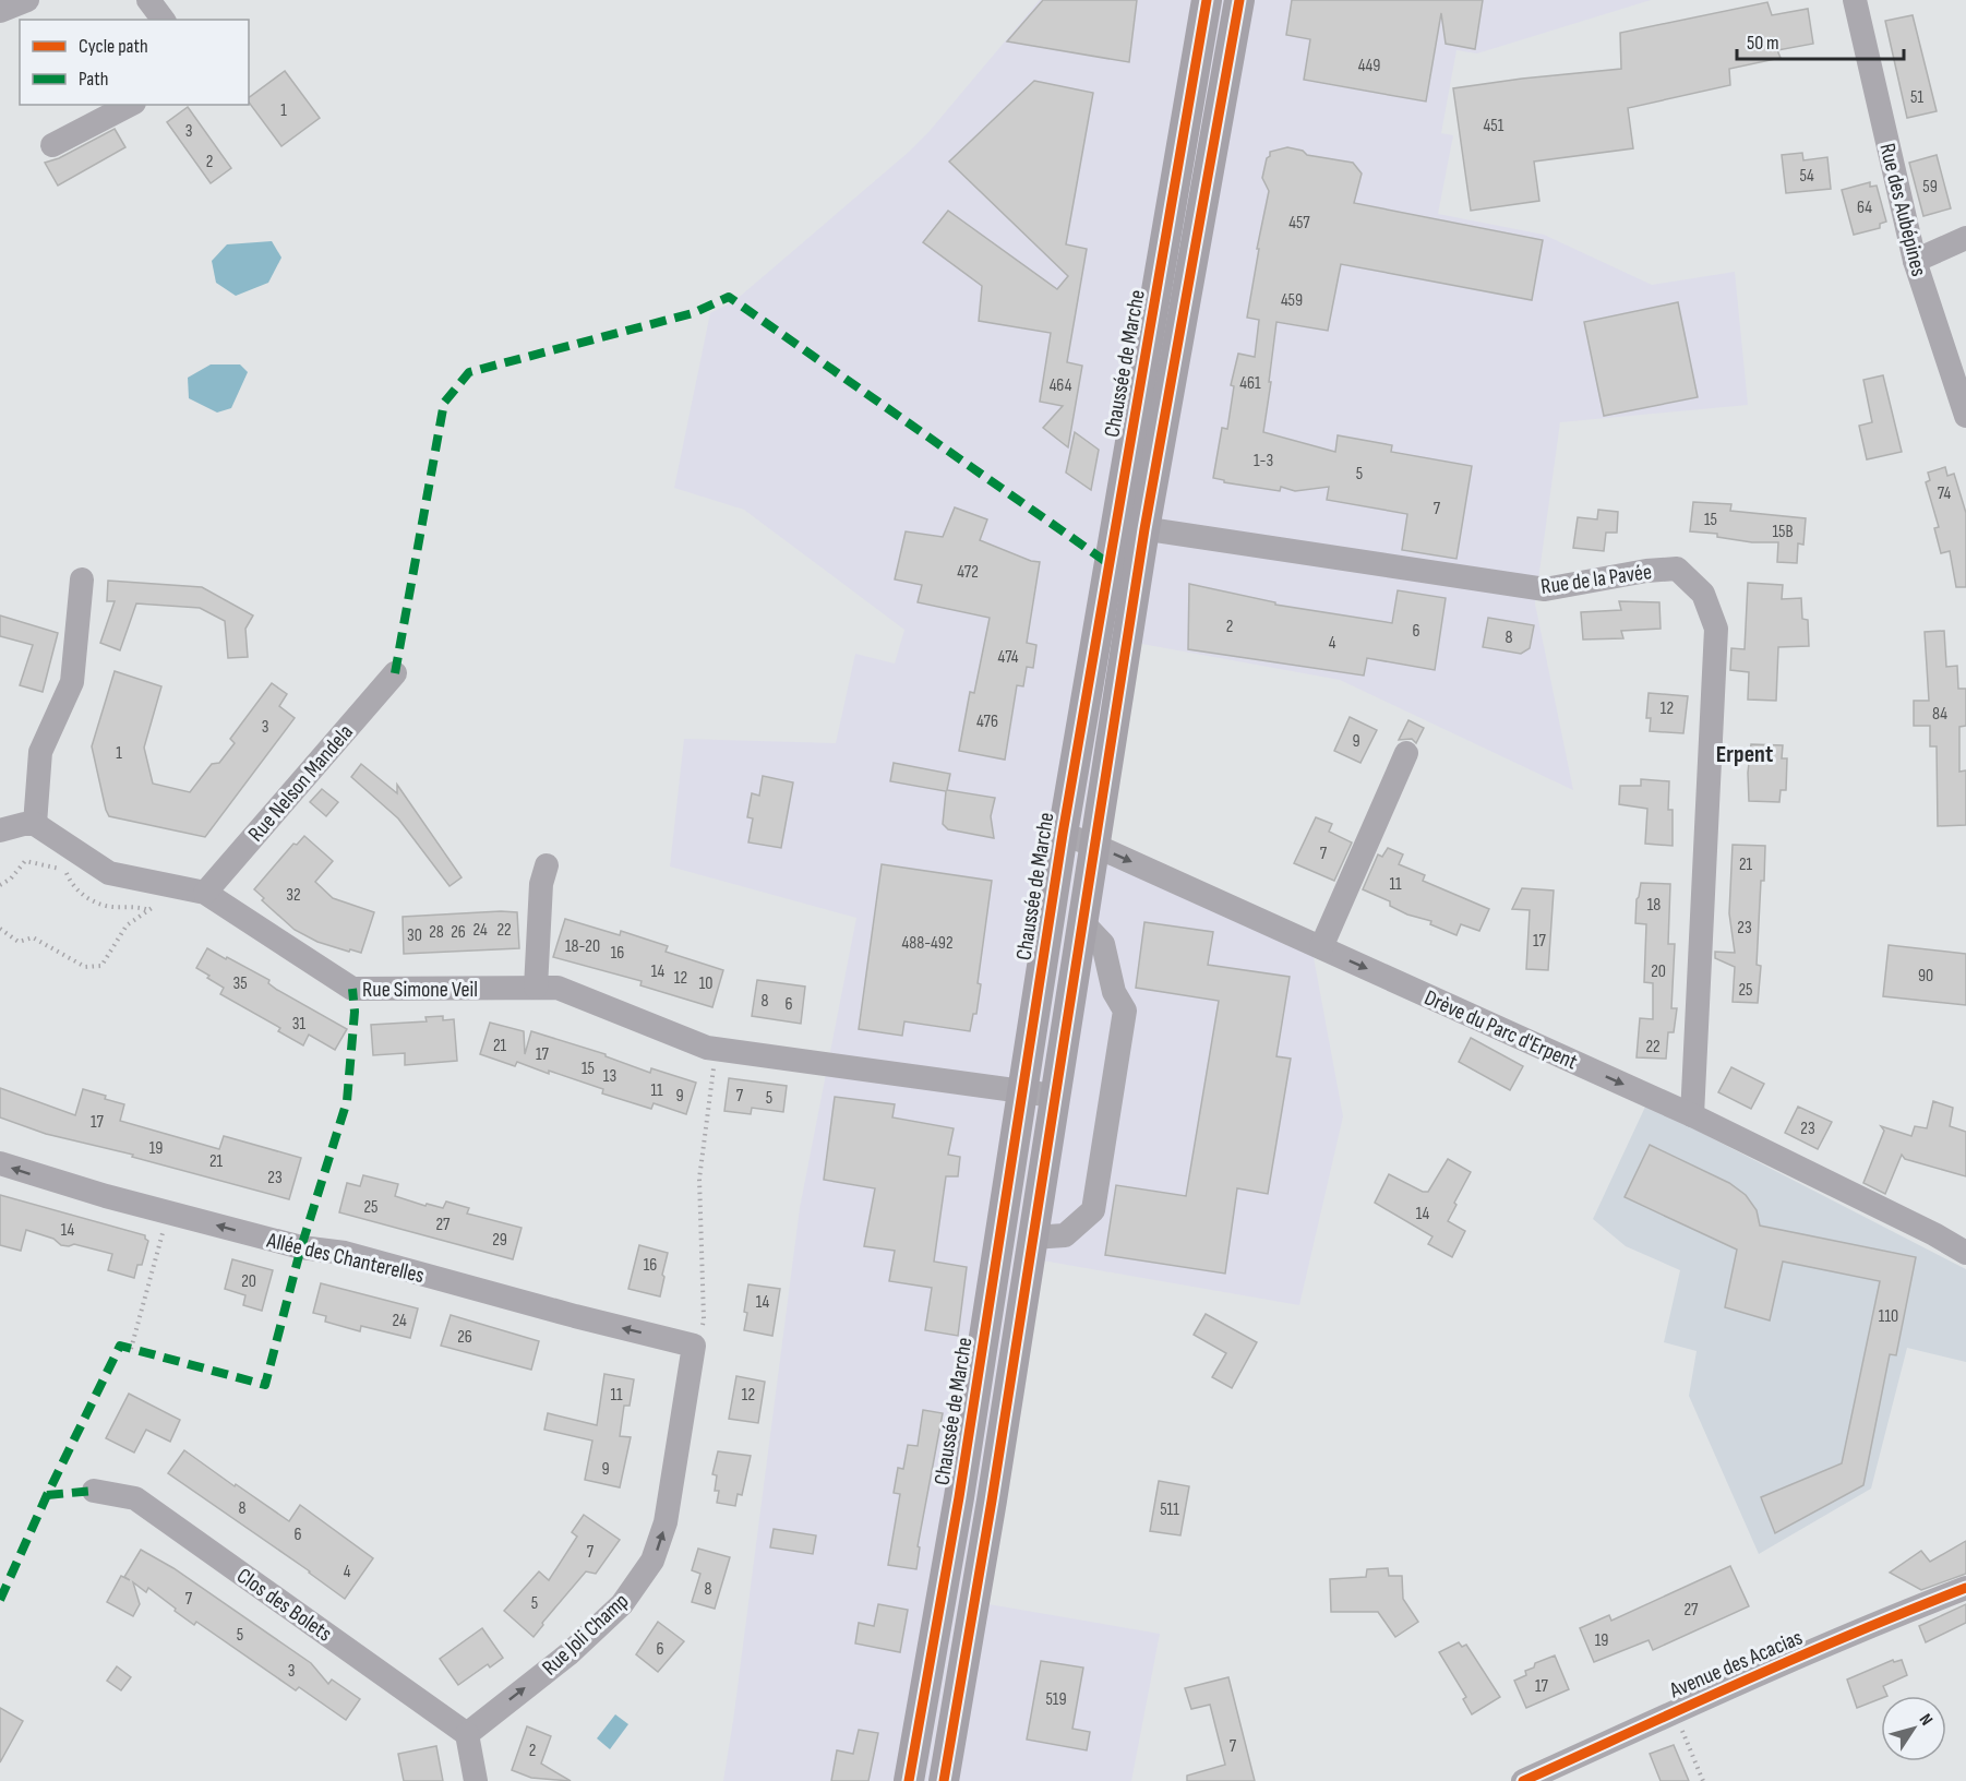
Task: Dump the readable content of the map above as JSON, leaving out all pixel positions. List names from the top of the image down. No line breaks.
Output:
{"streets":{"main road":["Chaussée de Marche"],"street":["Rue des Aubépines","Rue de la Pavée","Rue Nelson Mandela","Rue Simone Veil","Drève du Parc d'Erpent","Allée des Chanterelles","Clos des Bolets","Rue Joli Champ","Avenue des Acacias"]},"crossings":[["Chaussée de Marche","Rue de la Pavée"],["Chaussée de Marche","Rue Simone Veil"],["Chaussée de Marche","Drève du Parc d'Erpent"],["Rue de la Pavée","Drève du Parc d'Erpent"],["Rue Nelson Mandela","Rue Simone Veil"],["Allée des Chanterelles","Rue Joli Champ"],["Clos des Bolets","Rue Joli Champ"]],"one_way":["Drève du Parc d'Erpent","Allée des Chanterelles","Rue Joli Champ"],"districts":["Erpent"],"house_numbers":["449","51","1","451","3","2","54","59","64","457","459","461","464","1-3","5","74","7","15","15B","472","2","6","8","4","474","12","84","476","3","9","1","7","21","11","32","18","23","24","22","28","26","30","17","488-492","18-20","16","14","20","90","12","35","10","25","8","6","31","21","22","17","15","13","11","9","7","5","17","23","19","21","23","25","14","27","14","29","16","20","14","110","24","26","11","12","9","8","511","6","7","4","8","7","5","27","5","19","6","3","17","519","7","2"],"legend":["Cycle path","Path"],"scale_bar":"50 m","north":"top right"}
